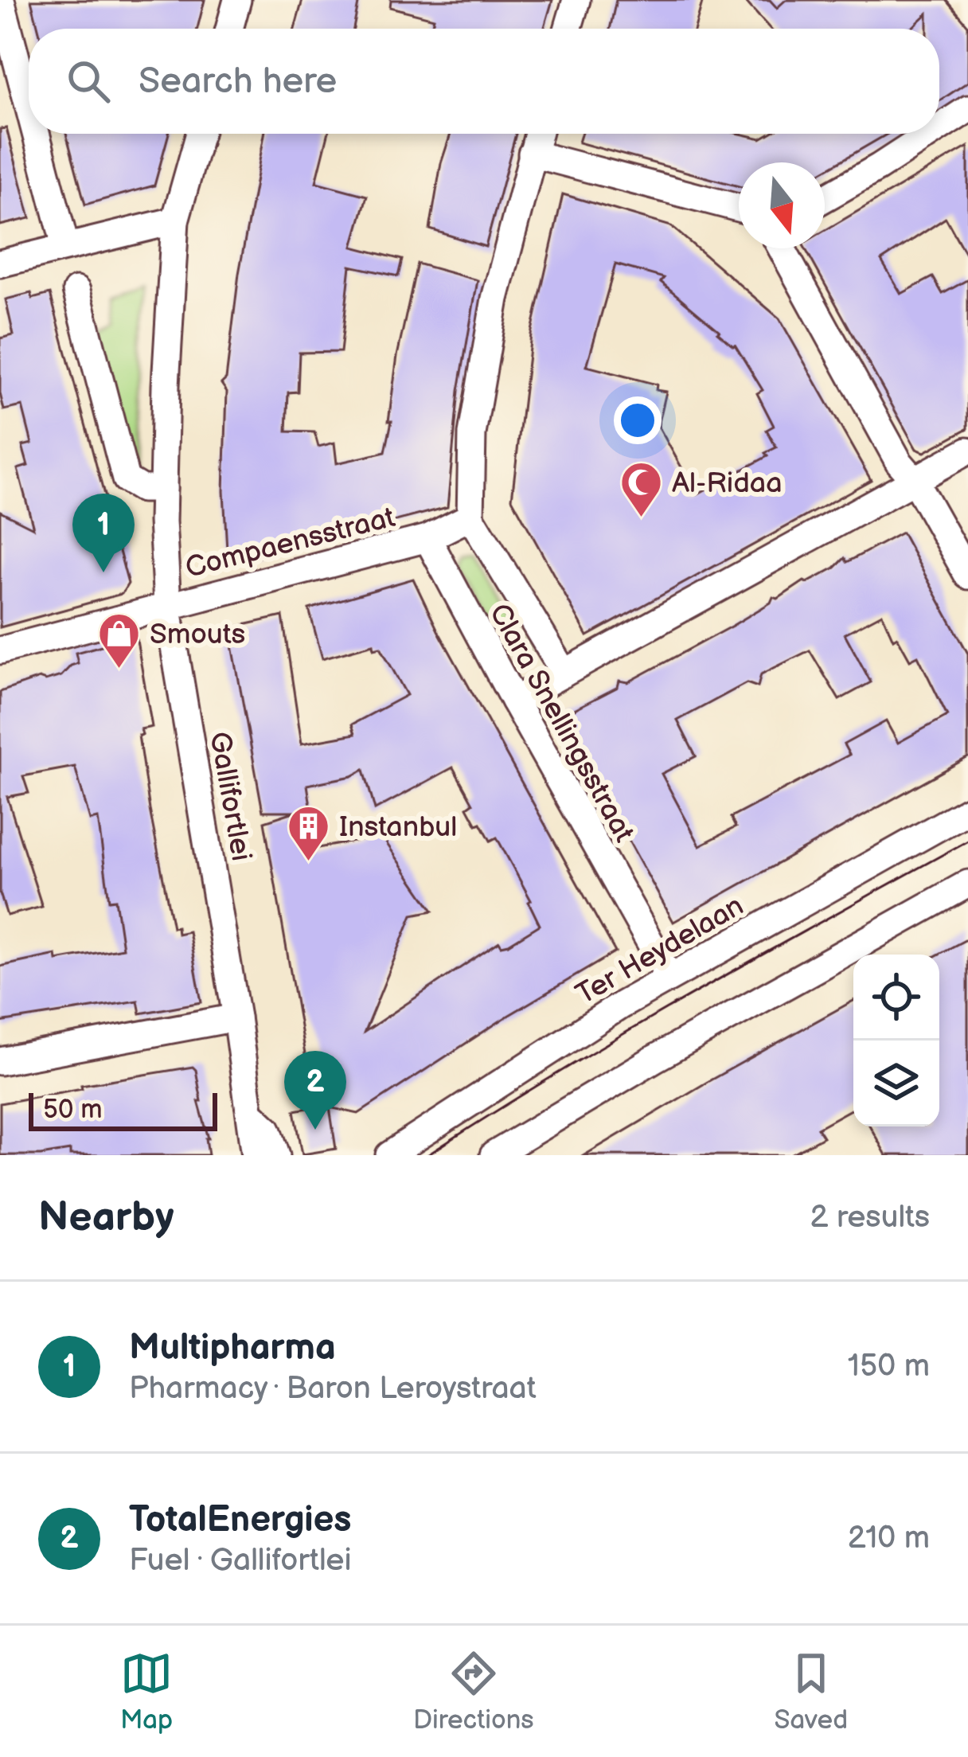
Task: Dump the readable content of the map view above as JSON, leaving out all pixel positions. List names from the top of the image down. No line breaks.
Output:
{"streets":{"street":["Compaensstraat","Clara Snellingsstraat","Gallifortlei","Ter Heydelaan"]},"crossings":[["Compaensstraat","Clara Snellingsstraat"],["Compaensstraat","Gallifortlei"],["Clara Snellingsstraat","Ter Heydelaan"]],"places":{"mosque":["Al-Ridaa"],"shop":["Smouts"],"building":["Instanbul"]},"scale_bar":"50 m","north":"bottom","page":{"search":"Search here","pins":["1","2"],"scale":"50 m","heading":["Nearby","2 results"],"list":[{"mark":"1","name":"Multipharma","note":"Pharmacy · Baron Leroystraat","value":"150 m"},{"mark":"2","name":"TotalEnergies","note":"Fuel · Gallifortlei","value":"210 m"}],"nav":["Map","Directions","Saved"]}}
